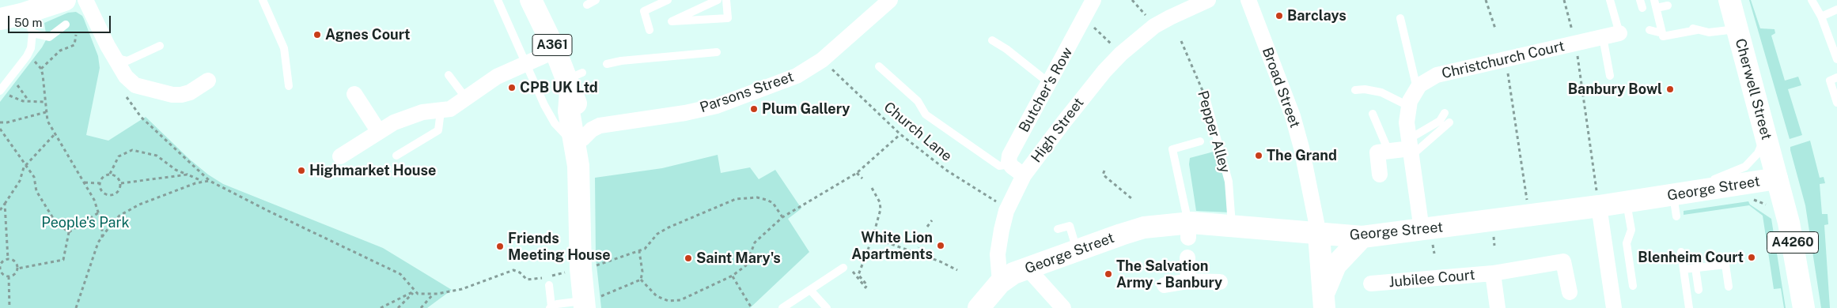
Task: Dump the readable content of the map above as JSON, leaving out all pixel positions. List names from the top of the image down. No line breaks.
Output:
{"streets":{"street":["A361","Christchurch Court","Broad Street","Cherwell Street","Butcher's Row","Parsons Street","High Street","George Street","A4260","Jubilee Court"],"lane":["Pepper Alley"],"path":["Church Lane"]},"crossings":[["A361","Parsons Street"],["Christchurch Court","George Street"],["Broad Street","George Street"],["Cherwell Street","George Street"],["Cherwell Street","A4260"],["Parsons Street","Church Lane"],["High Street","Church Lane"],["High Street","George Street"],["Pepper Alley","George Street"],["George Street","A4260"]],"parks":["People's Park"],"places":["Barclays","Agnes Court","CPB UK Ltd","Banbury Bowl","Plum Gallery","The Grand","Highmarket House","White Lion Apartments","Friends Meeting House","Blenheim Court","Saint Mary's","The Salvation Army - Banbury"],"scale_bar":"50 m"}
